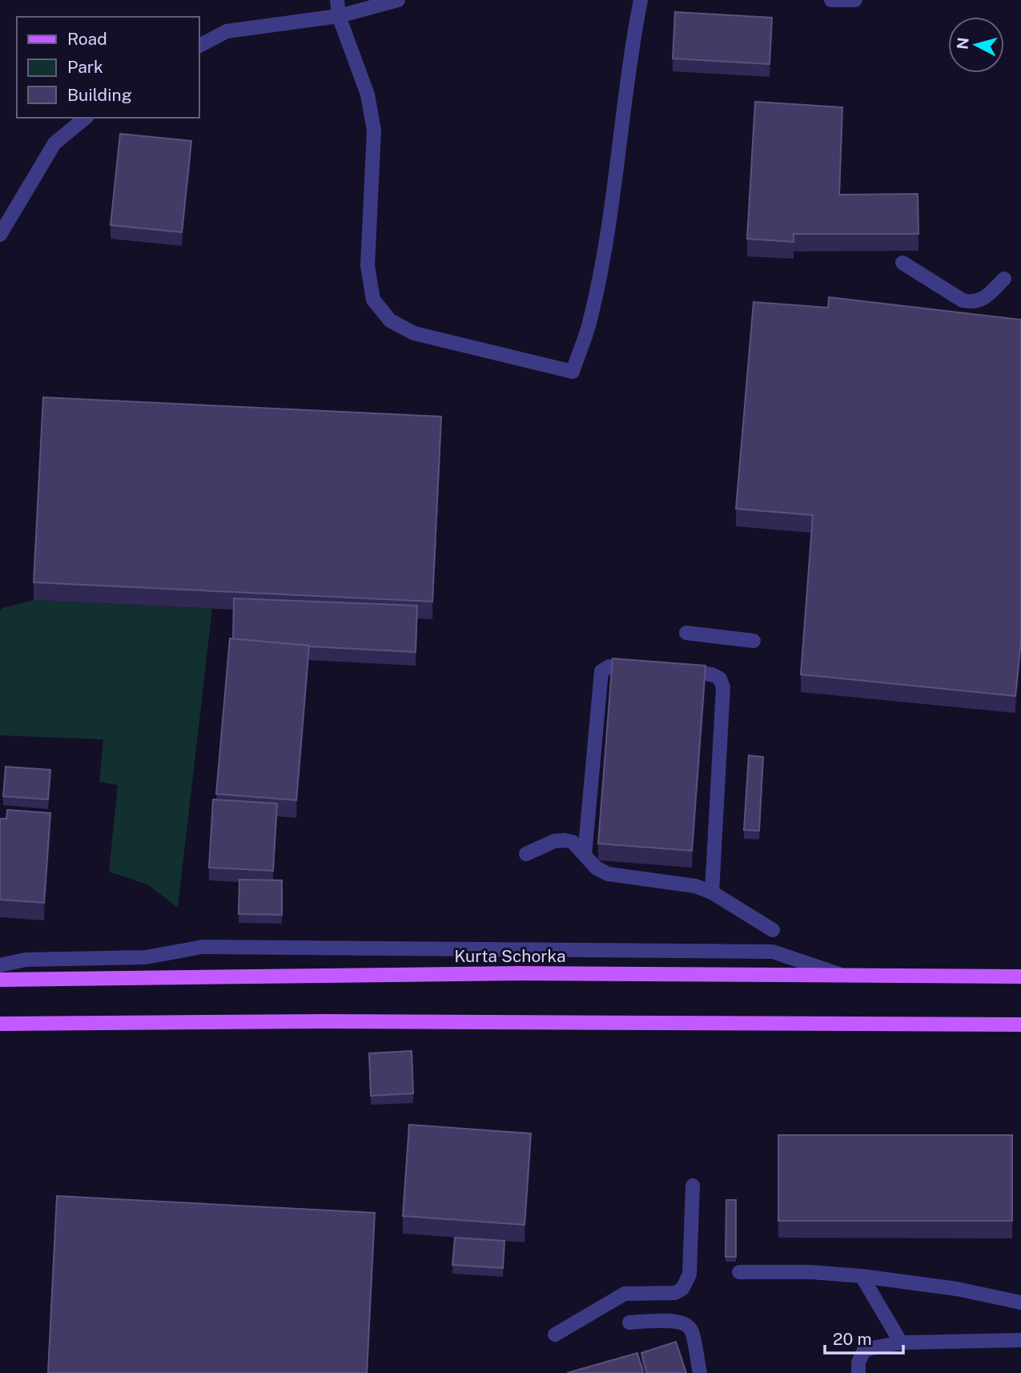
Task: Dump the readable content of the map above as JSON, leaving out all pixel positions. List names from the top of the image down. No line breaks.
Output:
{"streets":{"main road":["Kurta Schorka"]},"legend":["Road","Park","Building"],"scale_bar":"20 m","north":"left"}
